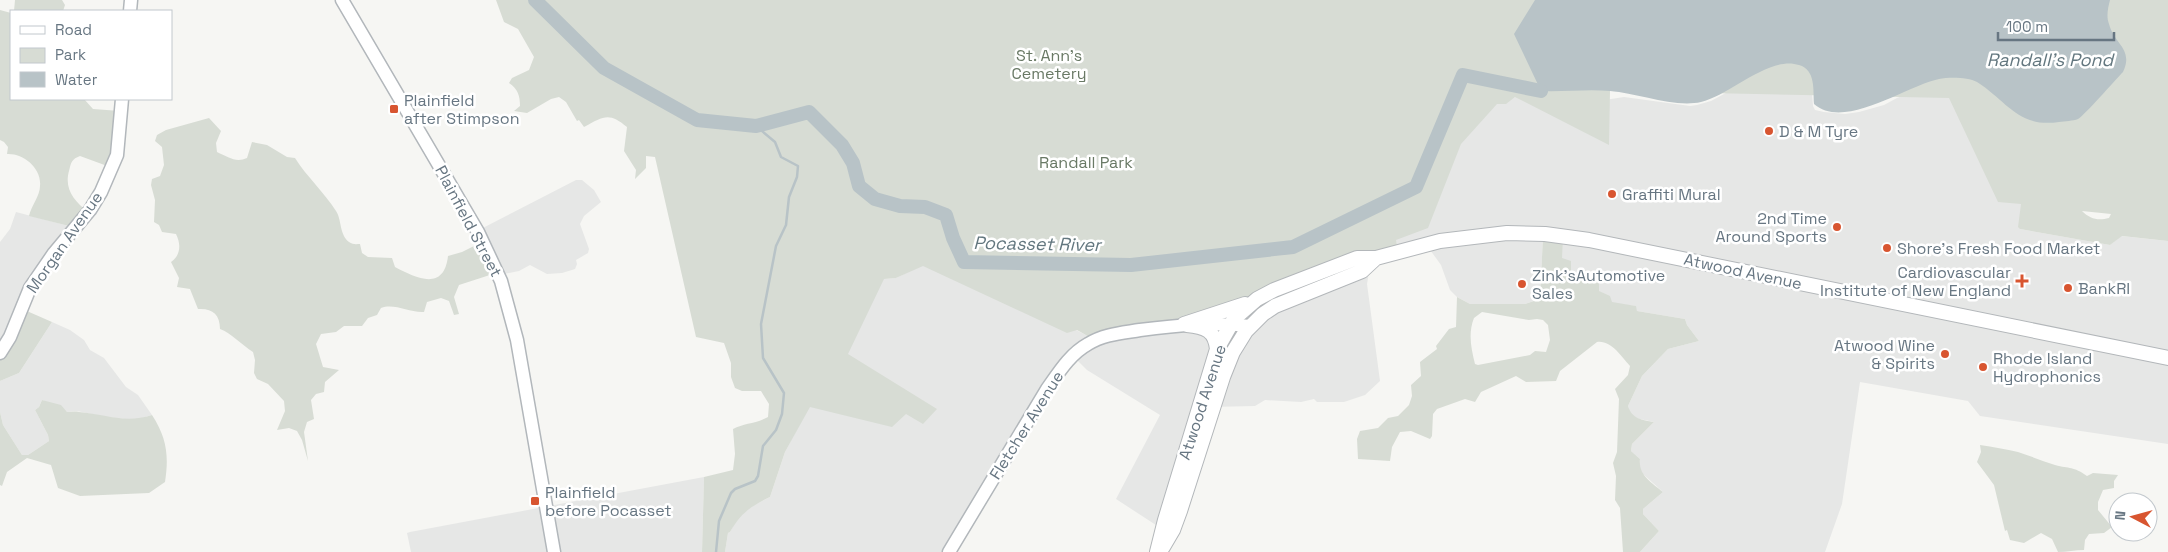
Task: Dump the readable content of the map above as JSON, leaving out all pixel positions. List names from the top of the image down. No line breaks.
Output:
{"streets":{"main road":["Atwood Avenue"],"street":["Plainfield Street","Morgan Avenue","Fletcher Avenue"]},"crossings":[["Atwood Avenue","Fletcher Avenue"]],"water":["Randall's Pond","Pocasset River"],"parks":["St. Ann's Cemetery","Randall Park"],"places":{"transit":["Plainfield after Stimpson","Plainfield before Pocasset"],"other":["D & M Tyre","Graffiti Mural","2nd Time Around Sports","Shore's Fresh Food Market","Zink'sAutomotive Sales","BankRI","Atwood Wine & Spirits","Rhode Island Hydrophonics"],"health":["Cardiovascular Institute of New England"]},"legend":["Road","Park","Water"],"scale_bar":"100 m","north":"left"}
